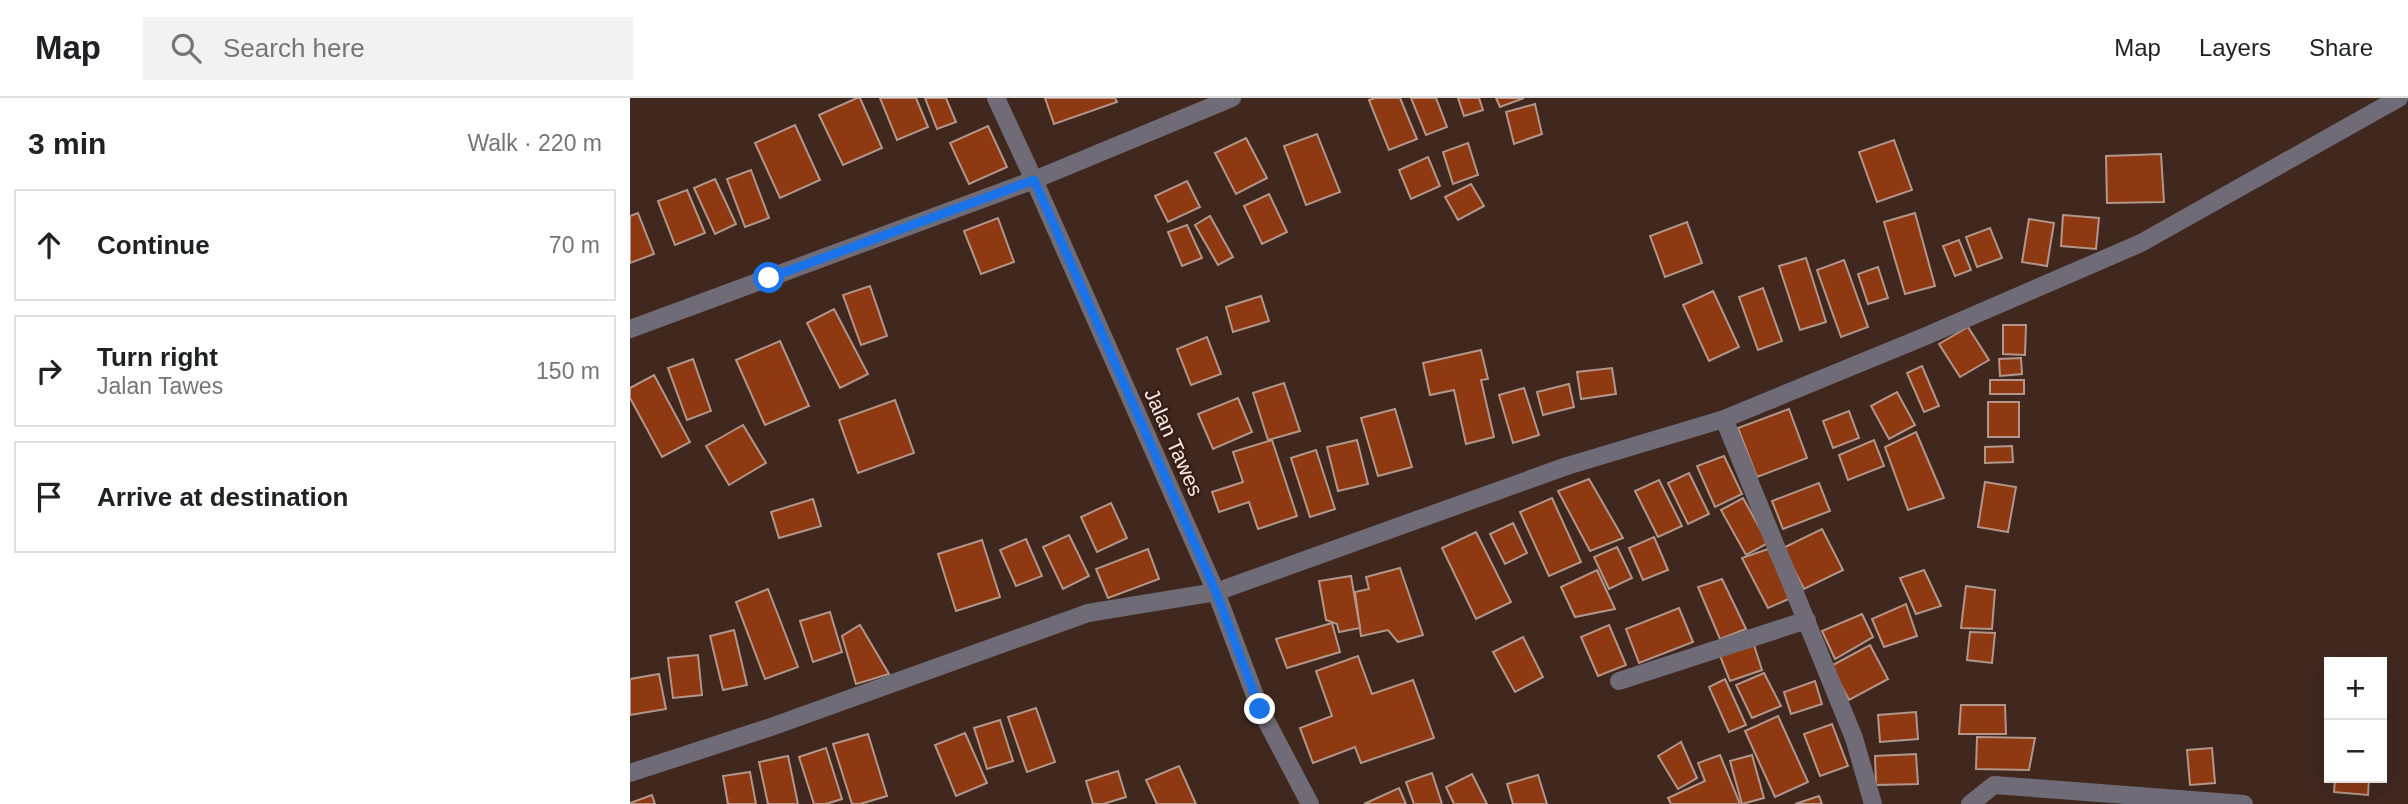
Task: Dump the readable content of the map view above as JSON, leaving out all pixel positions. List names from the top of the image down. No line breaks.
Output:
{"streets":{"street":["Jalan Tawes"]},"page":{"header":"Map","search":"Search here","nav":["Map","Layers","Share"],"heading":["3 min","Walk · 220 m"],"list":[["Continue","70 m"],["Turn right","Jalan Tawes","150 m"],"Arrive at destination"],"map_buttons":["+","−"]}}
